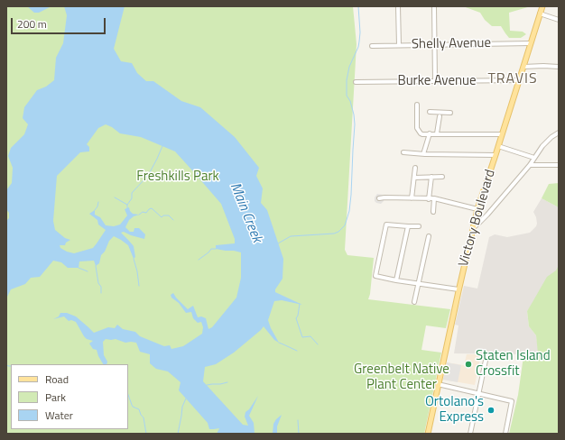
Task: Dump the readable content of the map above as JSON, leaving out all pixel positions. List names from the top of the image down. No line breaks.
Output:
{"streets":{"main road":["Victory Boulevard"],"street":["Shelly Avenue","Burke Avenue"]},"crossings":[["Shelly Avenue","Victory Boulevard"],["Burke Avenue","Victory Boulevard"]],"districts":["TRAVIS"],"water":["Main Creek"],"parks":["Freshkills Park","Greenbelt Native Plant Center"],"places":["Staten Island Crossfit","Ortolano's Express"],"legend":["Road","Park","Water"],"scale_bar":"200 m"}
